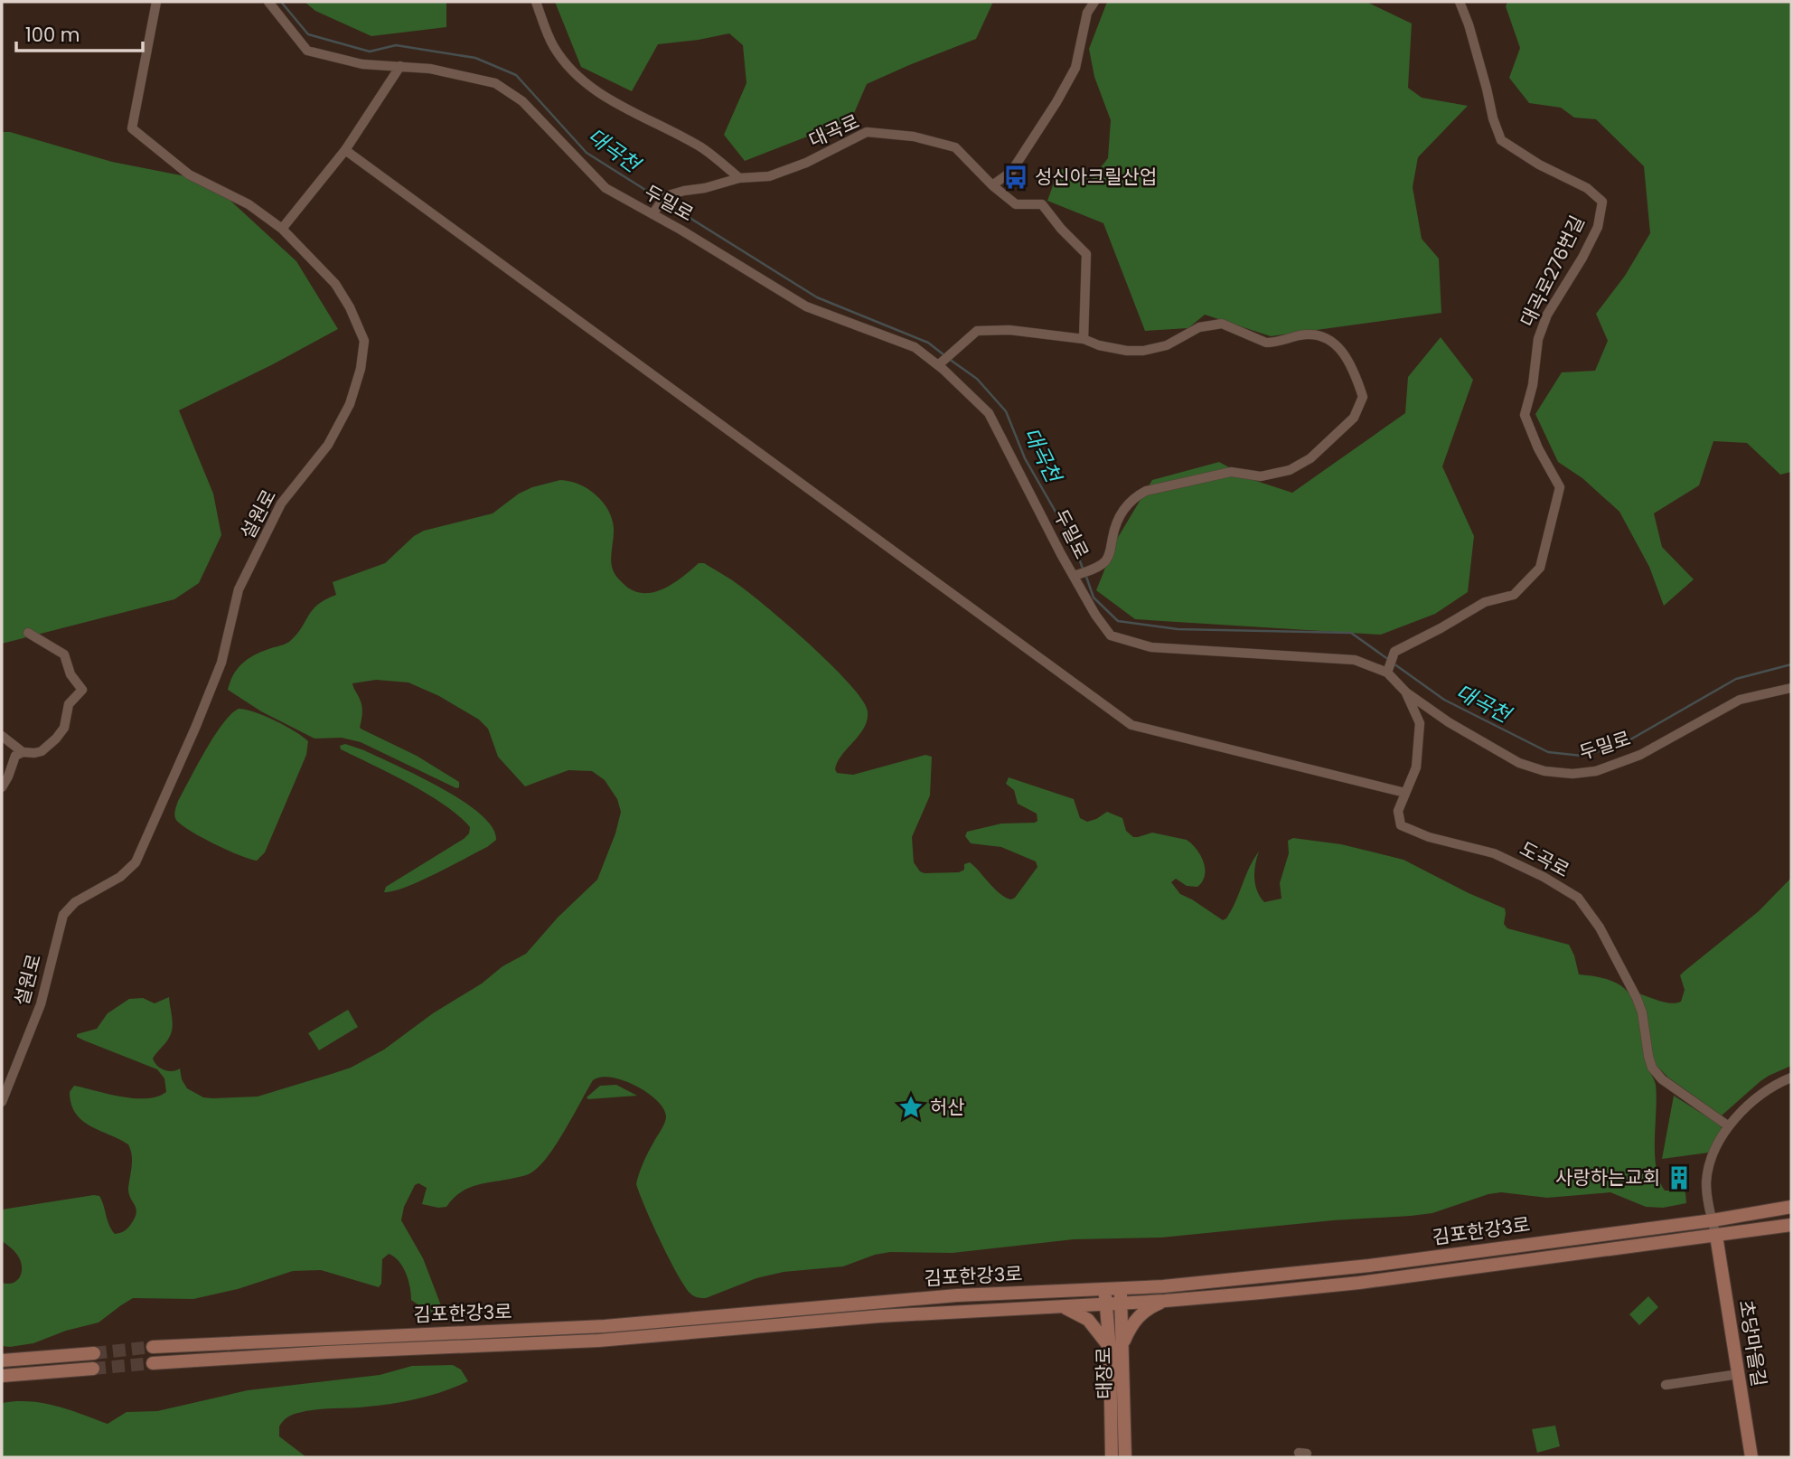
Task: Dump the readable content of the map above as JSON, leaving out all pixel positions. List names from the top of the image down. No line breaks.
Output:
{"streets":{"street":["대곡로","두밀로","대곡로276번길","설원로","도곡로","김포한강3로","초당마을길","태장로"]},"crossings":[["대곡로","두밀로"],["두밀로","대곡로276번길"],["김포한강3로","초당마을길"],["김포한강3로","태장로"]],"water":["대곡천"],"places":{"bus stop":["성신아크릴산업"],"place":["허산"],"building":["사랑하는교회"]},"scale_bar":"100 m"}
